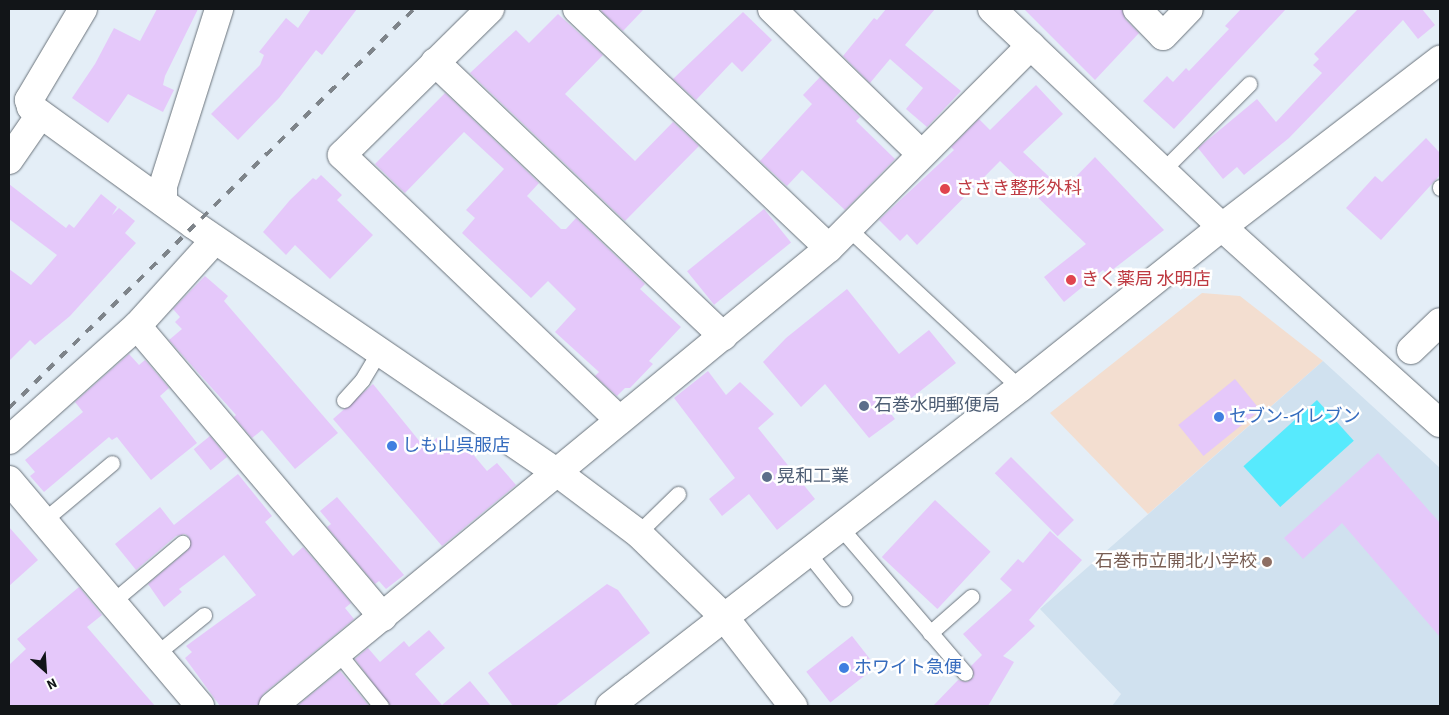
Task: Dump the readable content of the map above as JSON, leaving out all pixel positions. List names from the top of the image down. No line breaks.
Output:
{"places":["ささき整形外科","きく薬局 水明店","石巻水明郵便局","セブン-イレブン","しも山呉服店","晃和工業","石巻市立開北小学校","ホワイト急便"],"north":"bottom right"}
